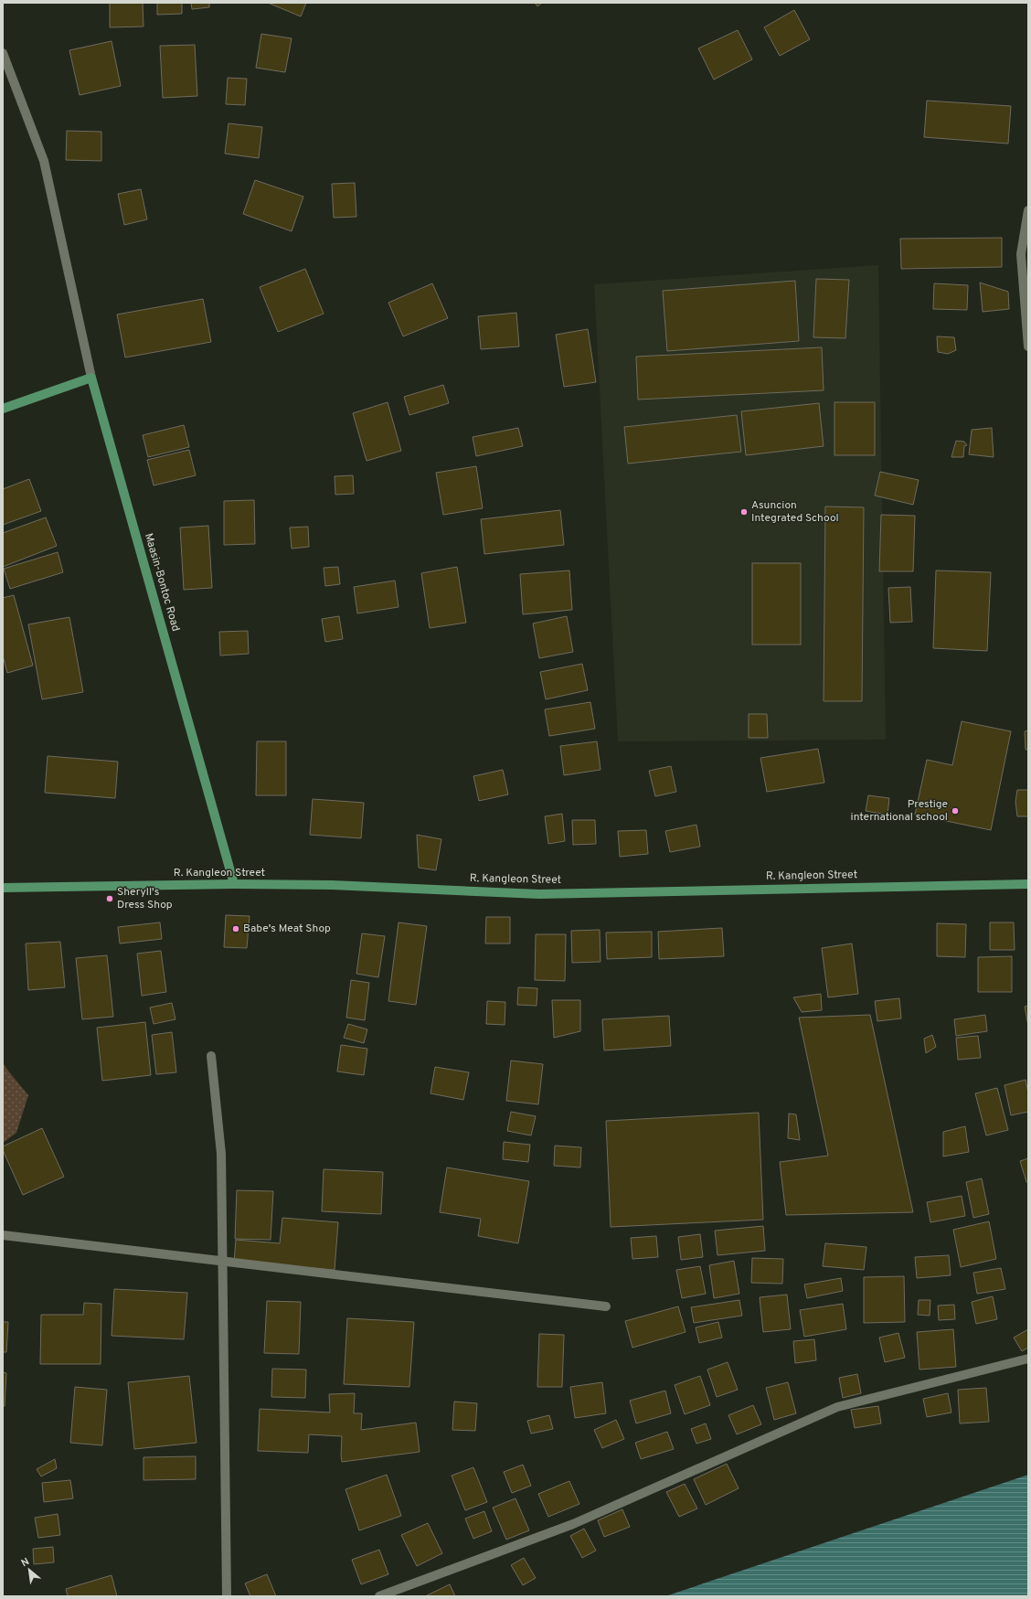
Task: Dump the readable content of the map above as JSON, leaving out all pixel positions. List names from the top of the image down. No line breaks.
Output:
{"streets":{"main road":["Maasin-Bontoc Road","R. Kangleon Street"]},"crossings":[["Maasin-Bontoc Road","R. Kangleon Street"]],"places":["Asuncion Integrated School","Prestige international school","Sheryll's Dress Shop","Babe's Meat Shop"],"north":"top left"}
